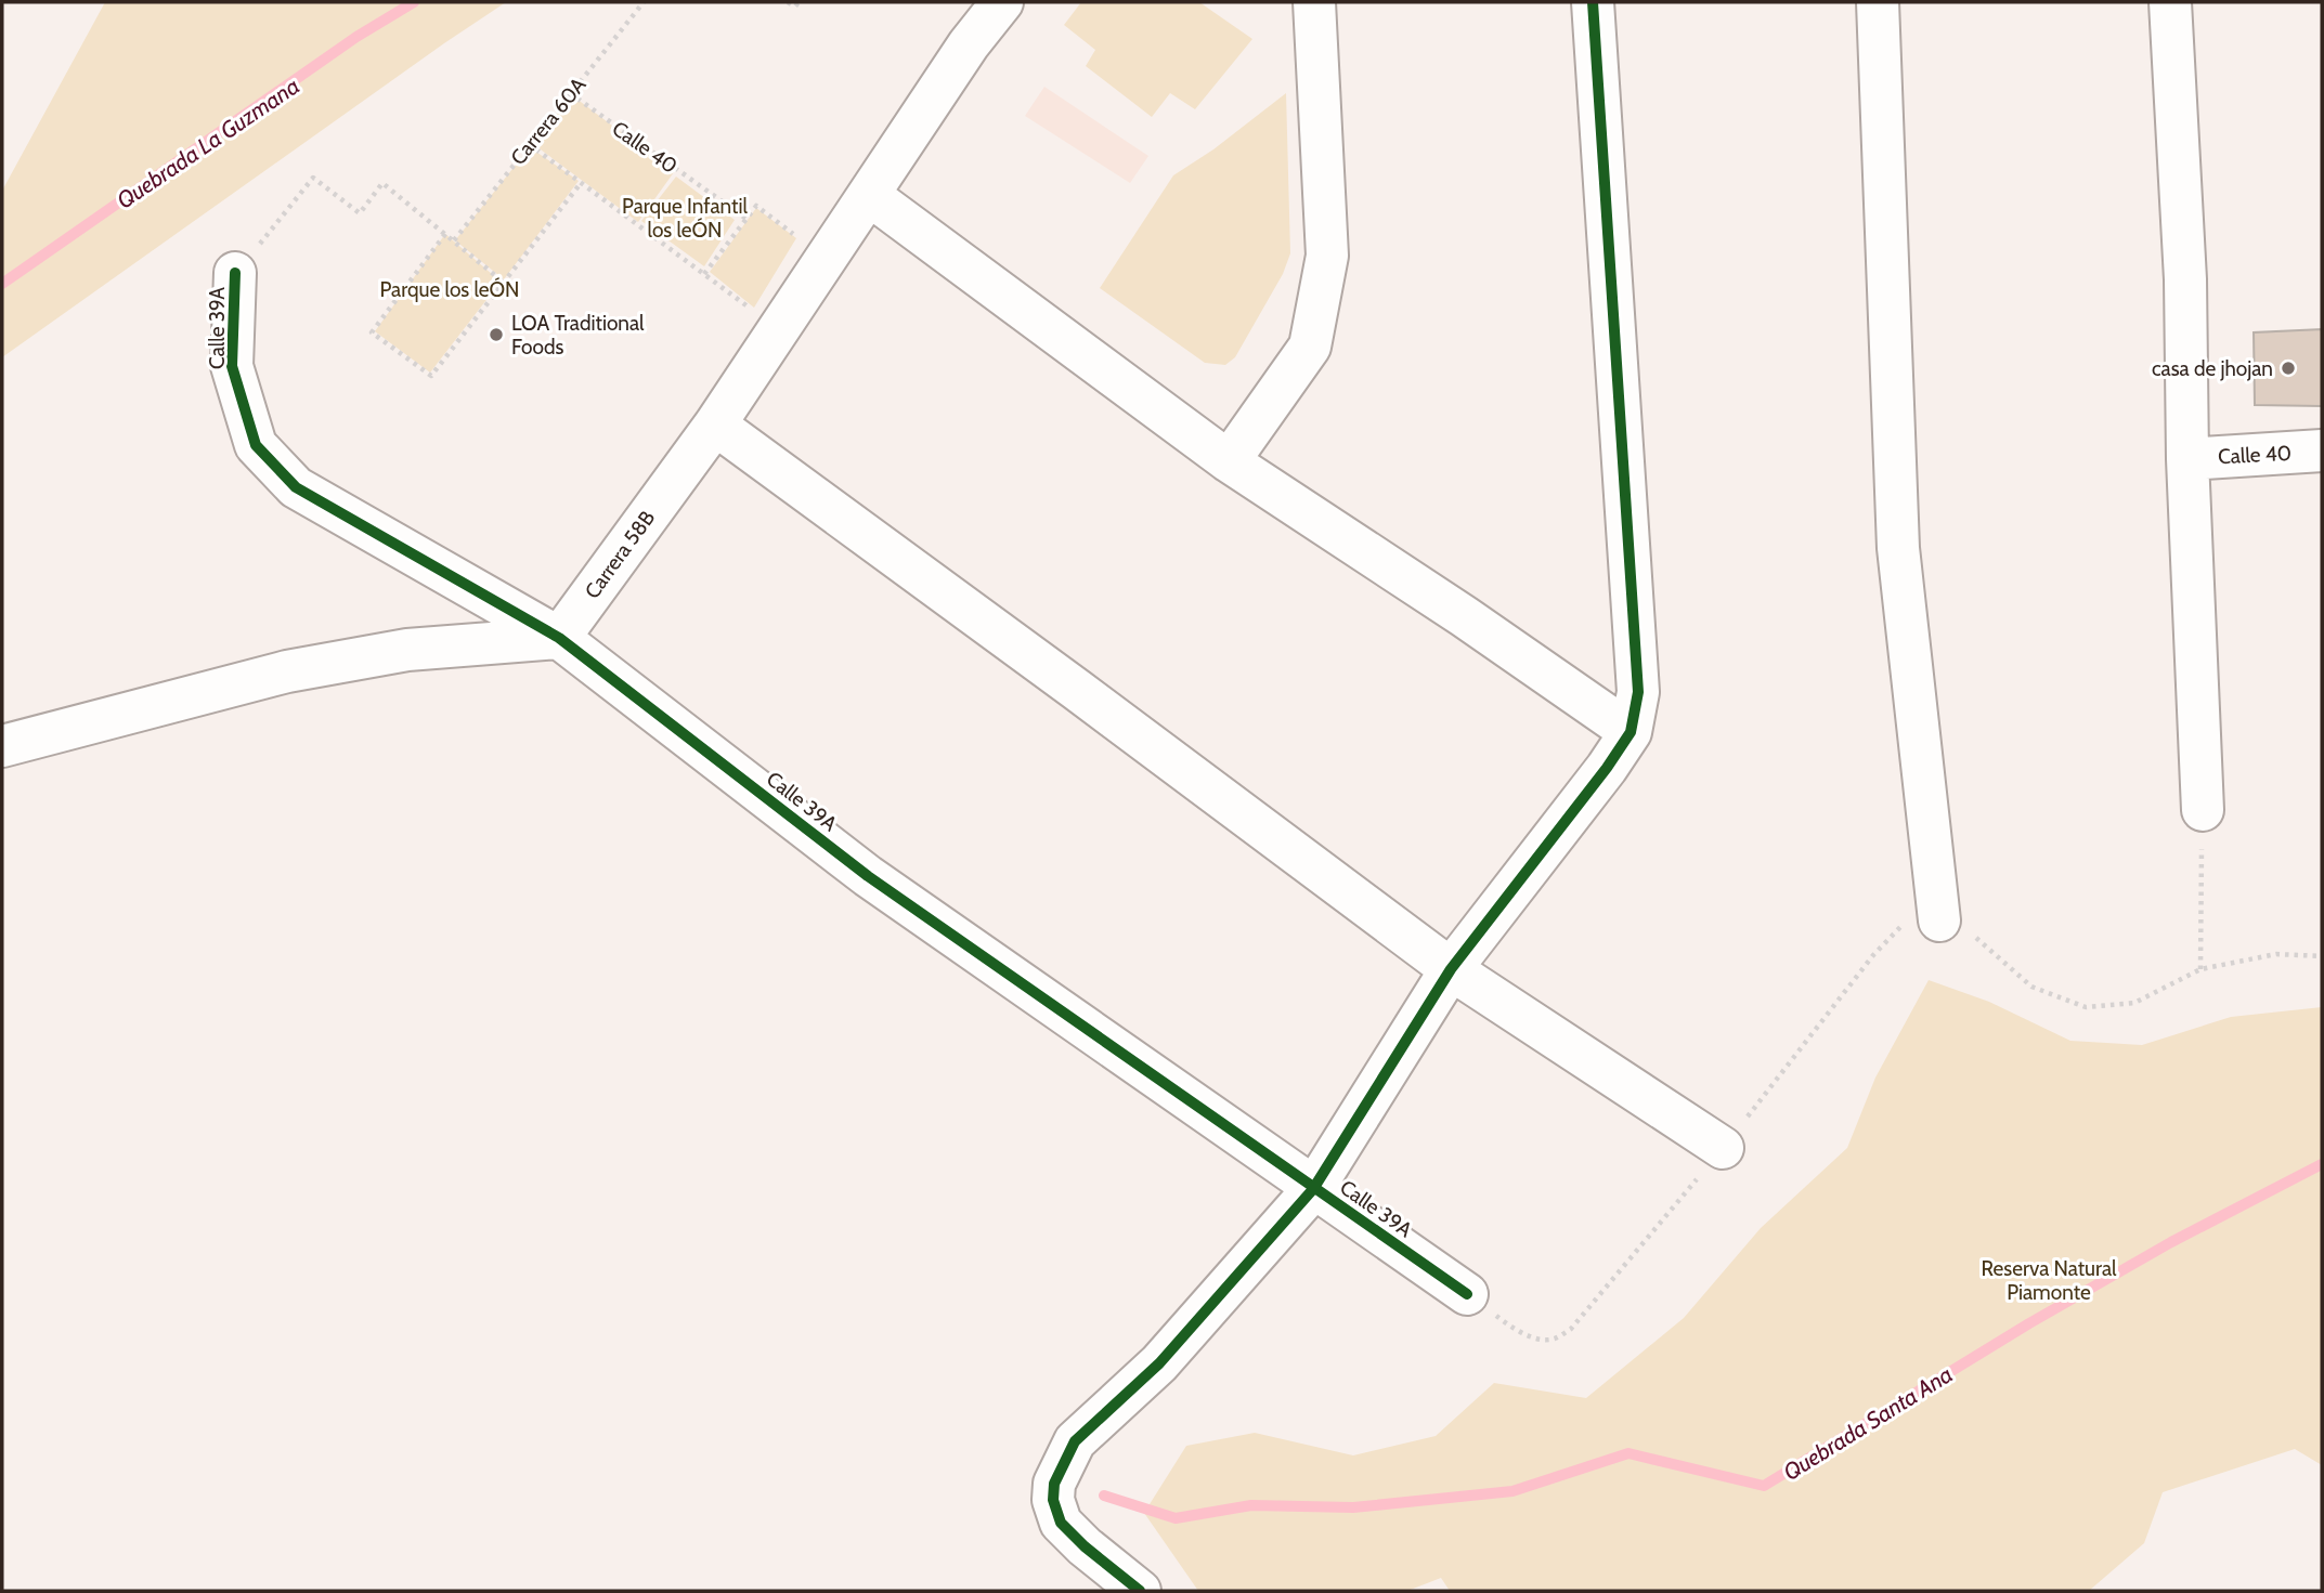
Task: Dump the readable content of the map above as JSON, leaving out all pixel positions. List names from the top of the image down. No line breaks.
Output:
{"streets":{"street":["Calle 40","Calle 39A","Carrera 58B"],"path":["Carrera 60A"]},"crossings":[["Carrera 60A","Calle 40"],["Calle 39A","Carrera 58B"]],"water":["Quebrada La Guzmana","Quebrada Santa Ana"],"parks":["Parque Infantil los leÓN","Parque los leÓN","Reserva Natural Piamonte"],"places":["LOA Traditional Foods","casa de jhojan"]}
